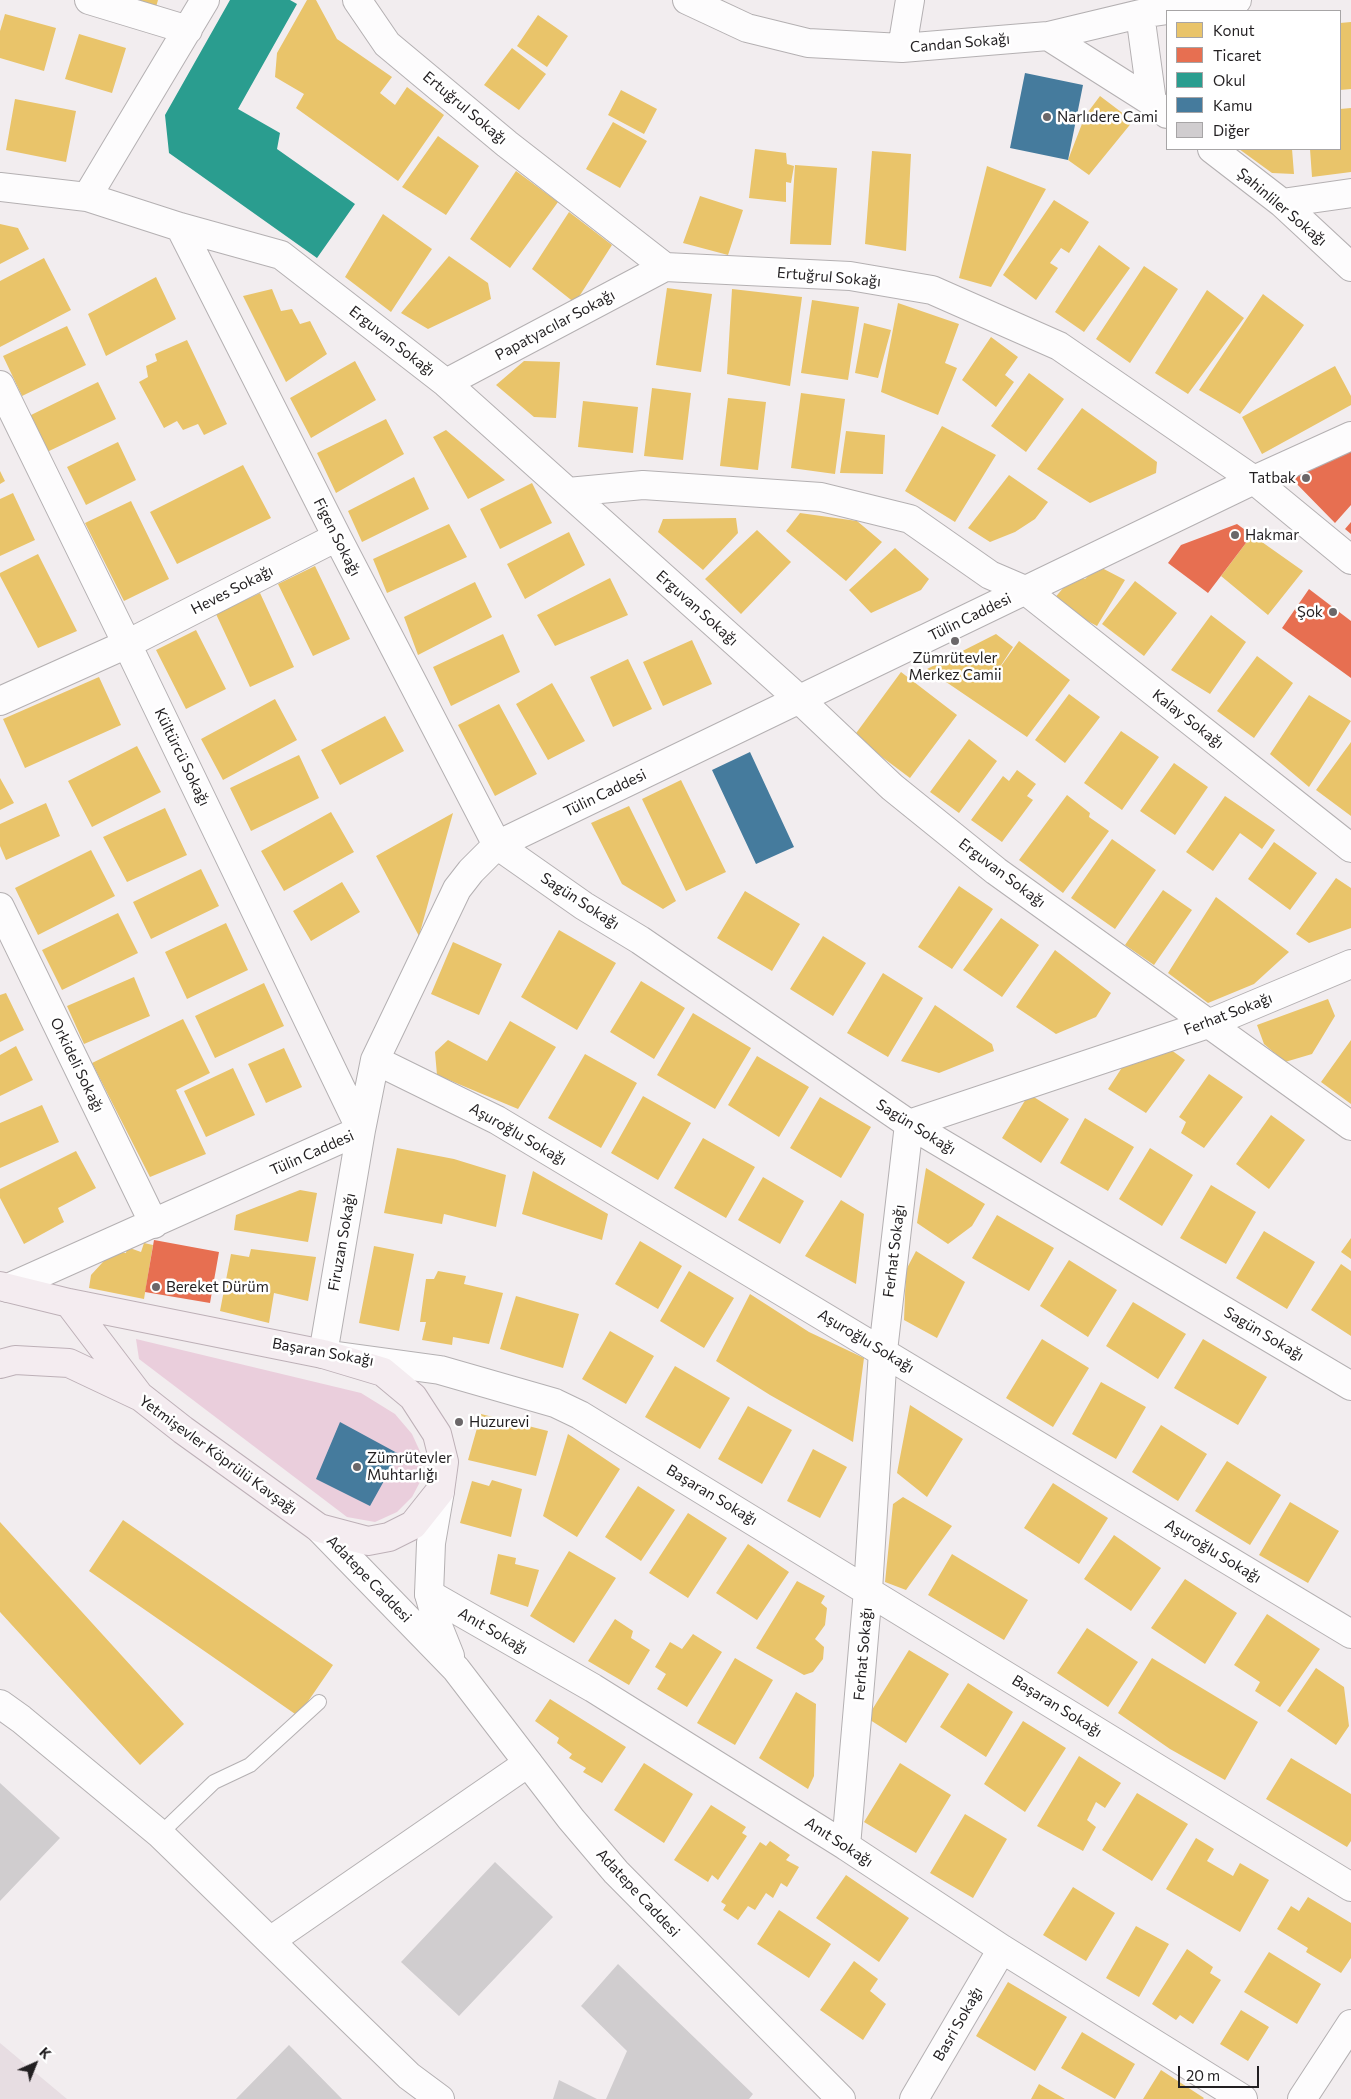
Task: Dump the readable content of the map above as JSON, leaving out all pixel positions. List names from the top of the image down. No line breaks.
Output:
{"streets":{"main road":["Başaran Sokağı","Yetmişevler Köprülü Kavşağı","Adatepe Caddesi"],"street":["Candan Sokağı","Ertuğrul Sokağı","Şahinliler Sokağı","Papatyacılar Sokağı","Erguvan Sokağı","Figen Sokağı","Heves Sokağı","Tülin Caddesi","Kalay Sokağı","Kültürcü Sokağı","Sagün Sokağı","Ferhat Sokağı","Orkideli Sokağı","Aşuroğlu Sokağı","Firuzan Sokağı","Anıt Sokağı","Basri Sokağı"]},"crossings":[["Ertuğrul Sokağı","Papatyacılar Sokağı"],["Ertuğrul Sokağı","Tülin Caddesi"],["Papatyacılar Sokağı","Erguvan Sokağı"],["Erguvan Sokağı","Figen Sokağı"],["Erguvan Sokağı","Tülin Caddesi"],["Erguvan Sokağı","Kalay Sokağı"],["Erguvan Sokağı","Ferhat Sokağı"],["Figen Sokağı","Heves Sokağı"],["Figen Sokağı","Tülin Caddesi"],["Figen Sokağı","Sagün Sokağı"],["Heves Sokağı","Kültürcü Sokağı"],["Tülin Caddesi","Kalay Sokağı"],["Tülin Caddesi","Kültürcü Sokağı"],["Tülin Caddesi","Sagün Sokağı"],["Tülin Caddesi","Orkideli Sokağı"],["Tülin Caddesi","Aşuroğlu Sokağı"],["Tülin Caddesi","Firuzan Sokağı"],["Tülin Caddesi","Başaran Sokağı"],["Kültürcü Sokağı","Firuzan Sokağı"],["Sagün Sokağı","Ferhat Sokağı"],["Ferhat Sokağı","Aşuroğlu Sokağı"],["Ferhat Sokağı","Başaran Sokağı"],["Ferhat Sokağı","Anıt Sokağı"],["Firuzan Sokağı","Başaran Sokağı"],["Firuzan Sokağı","Adatepe Caddesi"],["Başaran Sokağı","Adatepe Caddesi"],["Yetmişevler Köprülü Kavşağı","Adatepe Caddesi"],["Adatepe Caddesi","Anıt Sokağı"],["Anıt Sokağı","Basri Sokağı"]],"places":["Narlıdere Cami","Tatbak","Hakmar","Şok","Zümrütevler Merkez Camii","Bereket Dürüm","Huzurevi","Zümrütevler Muhtarlığı"],"legend":["Konut","Ticaret","Okul","Kamu","Diğer"],"scale_bar":"20 m","north":"top right"}
